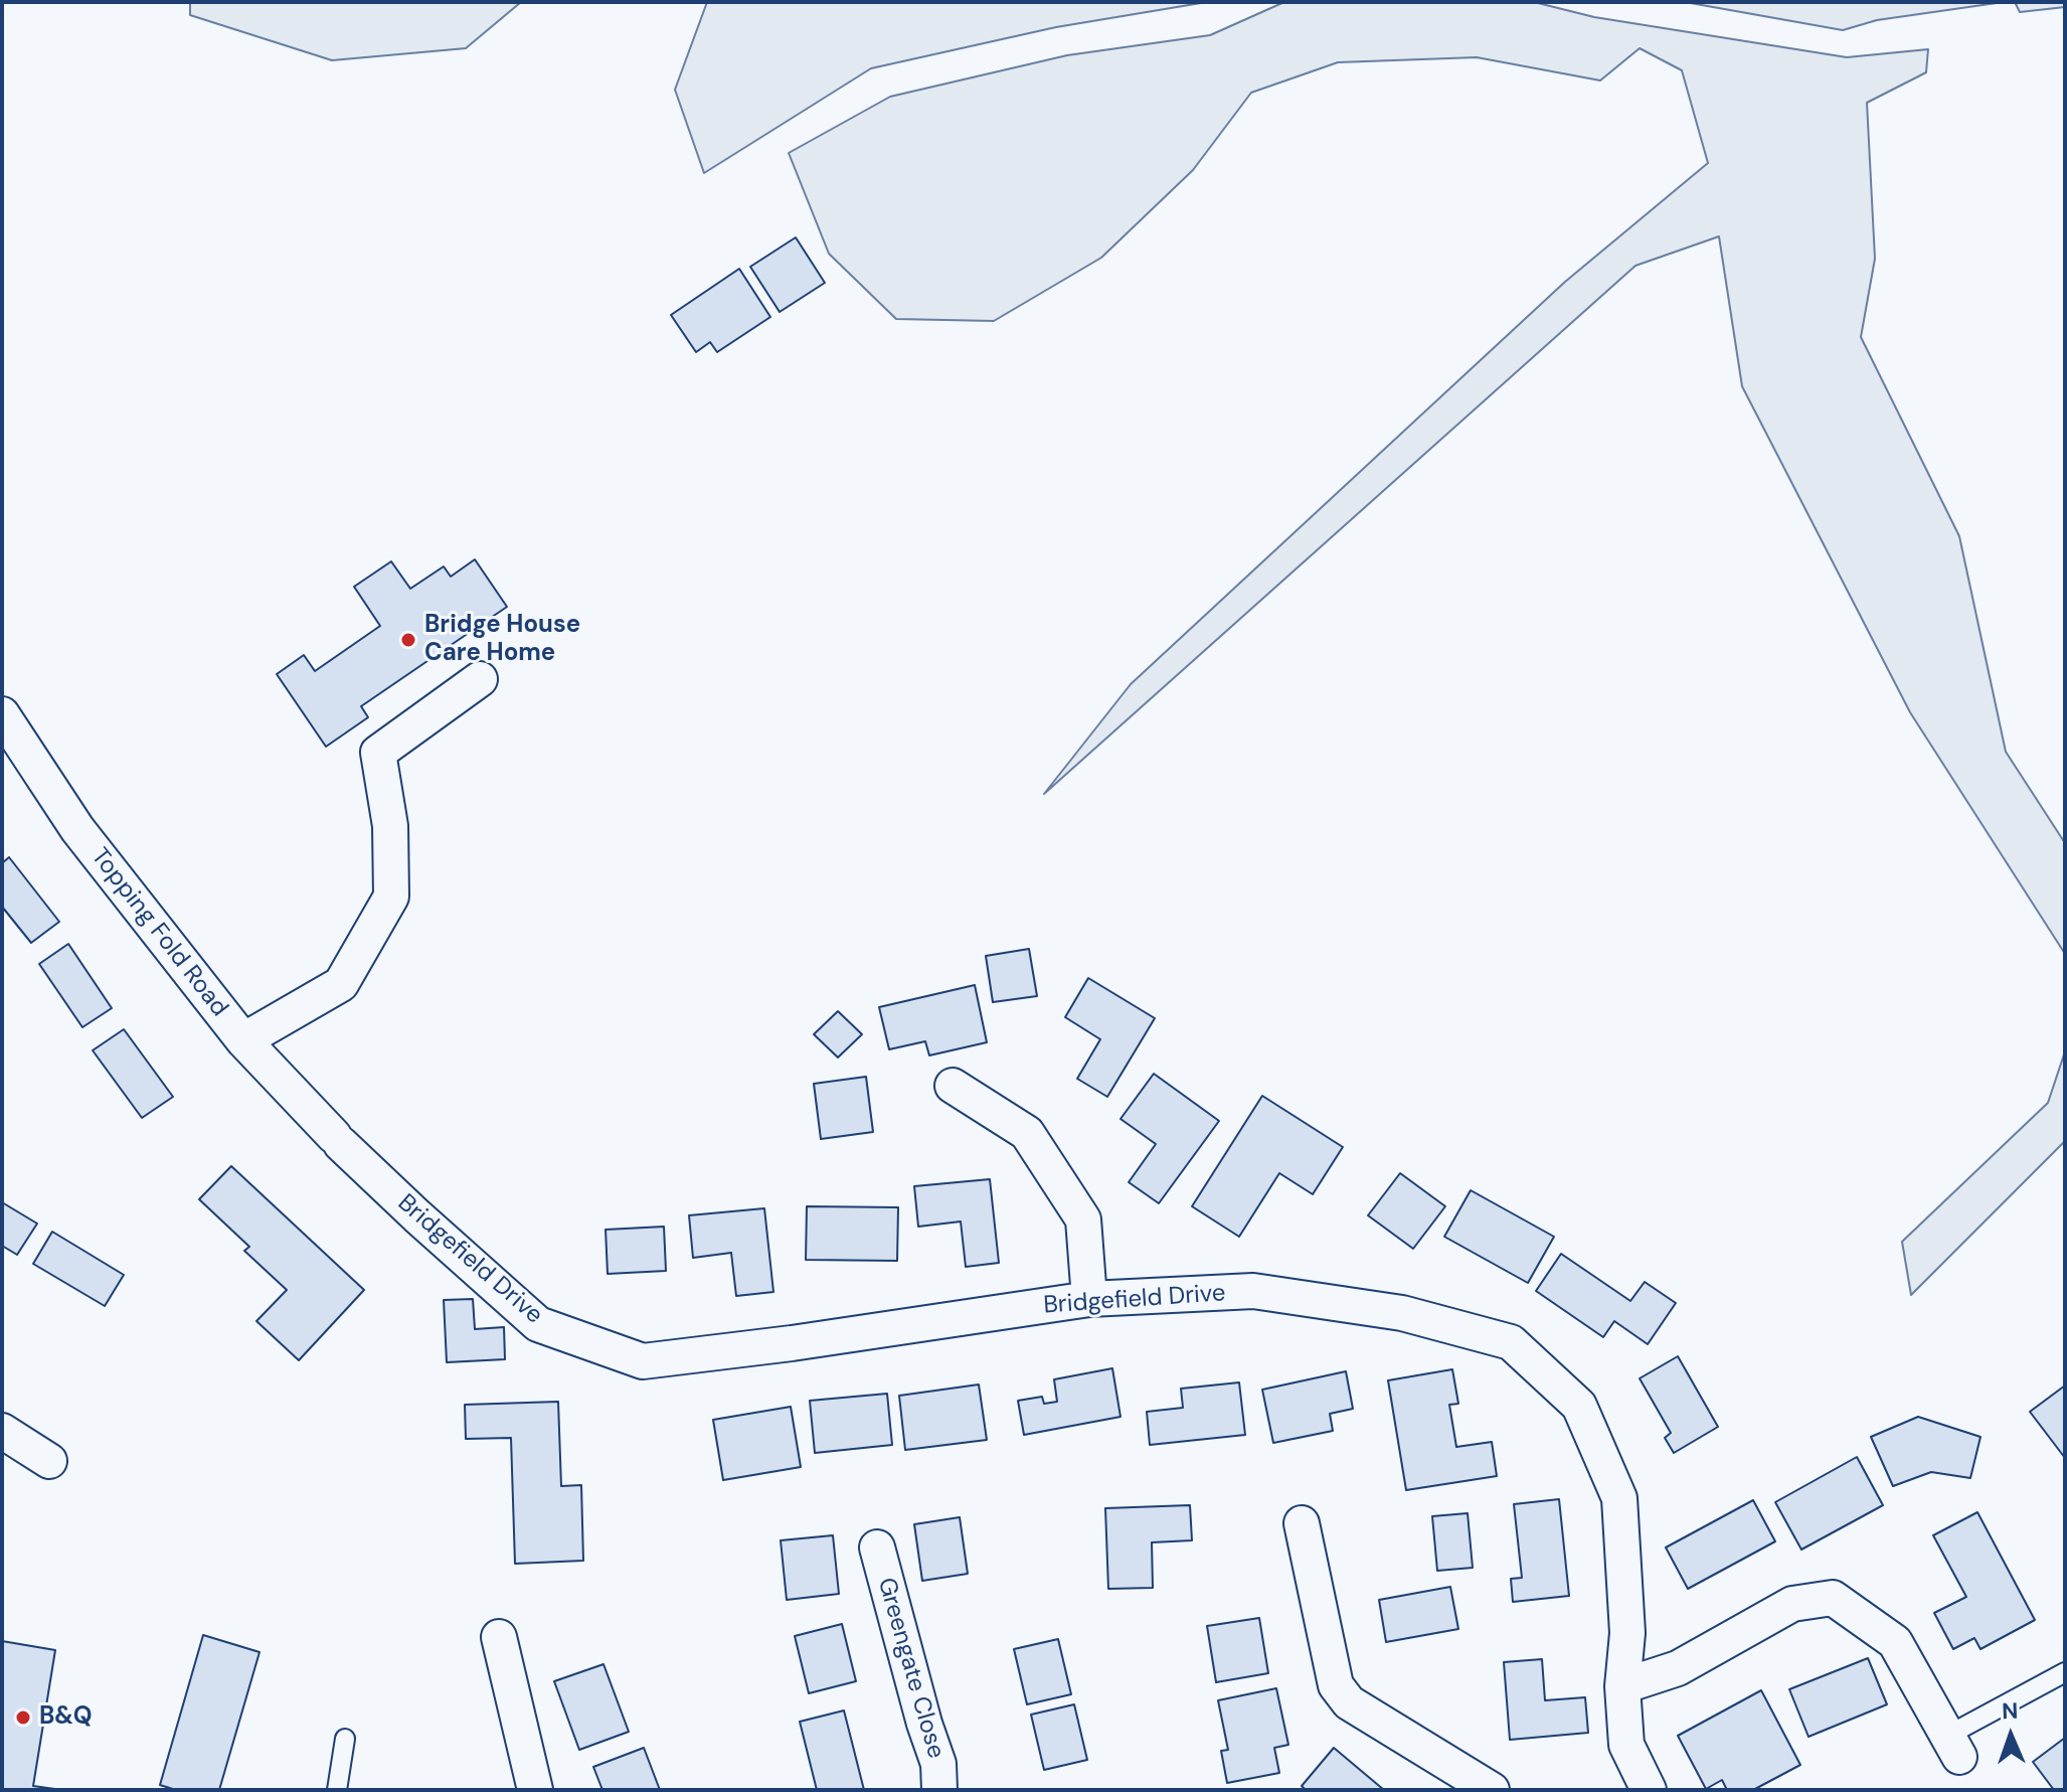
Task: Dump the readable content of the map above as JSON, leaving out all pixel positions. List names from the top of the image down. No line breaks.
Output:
{"streets":{"street":["Topping Fold Road","Bridgefield Drive","Greengate Close"]},"crossings":[["Topping Fold Road","Bridgefield Drive"]],"places":["Bridge House Care Home","B&Q"],"north":"top"}
